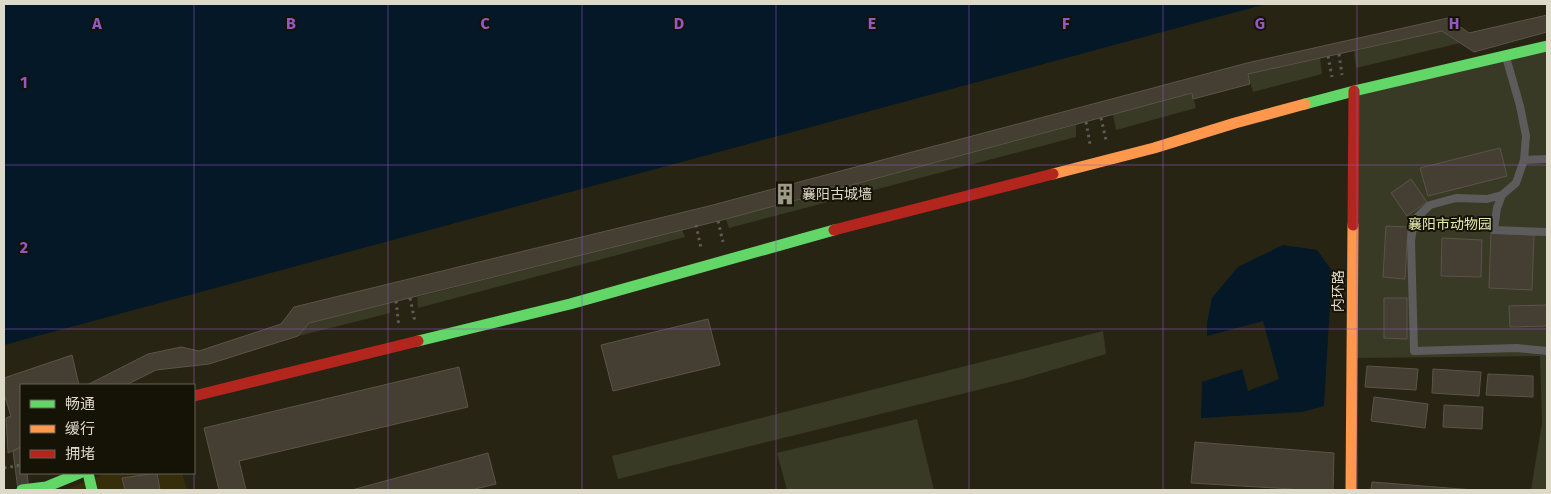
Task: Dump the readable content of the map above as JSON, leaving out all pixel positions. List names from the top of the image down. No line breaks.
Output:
{"streets":{"street":["内环路"]},"parks":["襄阳市动物园"],"places":{"building":["襄阳古城墙"]},"legend":["畅通","缓行","拥堵"],"grid":{"columns":["A","B","C","D","E","F","G","H"],"rows":["1","2"]}}
